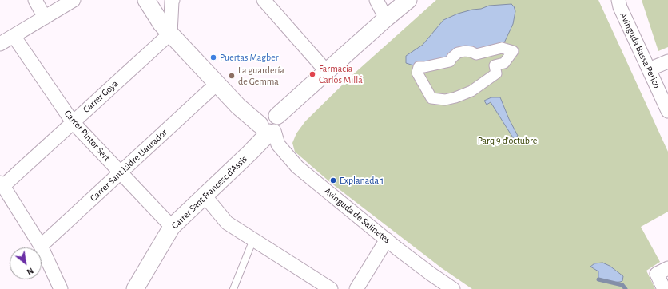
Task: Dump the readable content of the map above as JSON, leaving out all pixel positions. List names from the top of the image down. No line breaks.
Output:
{"streets":{"street":["Avinguda Bassa Perico","Carrer Goya","Carrer Pintor Sert","Carrer Sant Isidre Llaurador","Carrer Sant Francesc d'Assis","Avinguda de Salinetes"]},"crossings":[["Carrer Goya","Carrer Pintor Sert"],["Carrer Pintor Sert","Carrer Sant Isidre Llaurador"],["Carrer Pintor Sert","Carrer Sant Francesc d'Assis"],["Carrer Sant Francesc d'Assis","Avinguda de Salinetes"]],"parks":["Parq 9 d'octubre"],"places":["Puertas Magber","Farmacia Carlos Millá","La guardería de Gemma","Explanada 1"],"north":"bottom right"}
